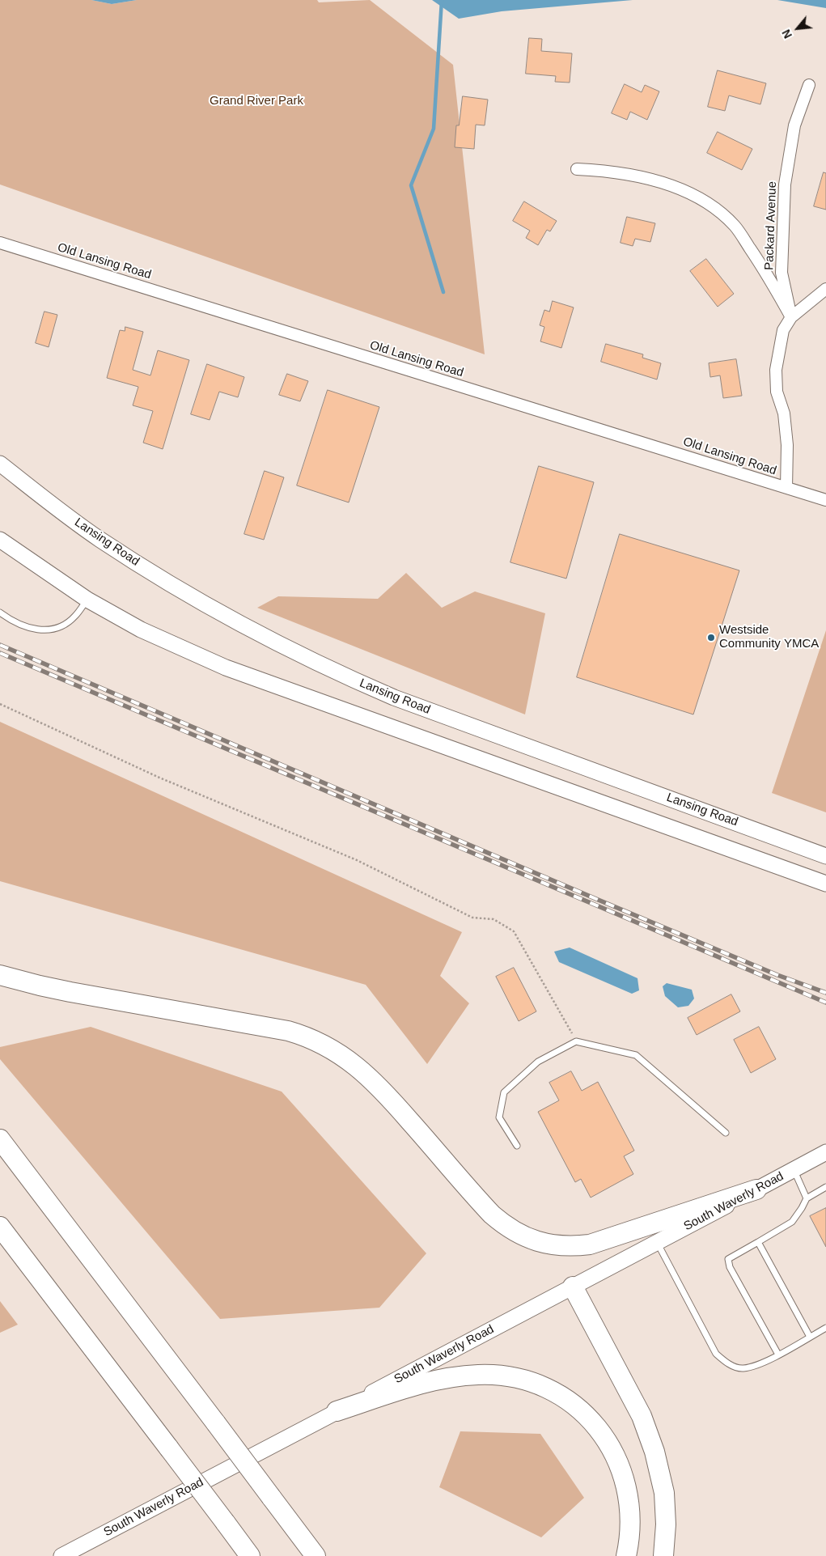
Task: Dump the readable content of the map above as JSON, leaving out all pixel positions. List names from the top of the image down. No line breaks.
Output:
{"streets":{"main road":["Lansing Road","South Waverly Road"],"street":["Packard Avenue","Old Lansing Road"]},"parks":["Grand River Park"],"places":["Westside Community YMCA"],"north":"bottom left"}
